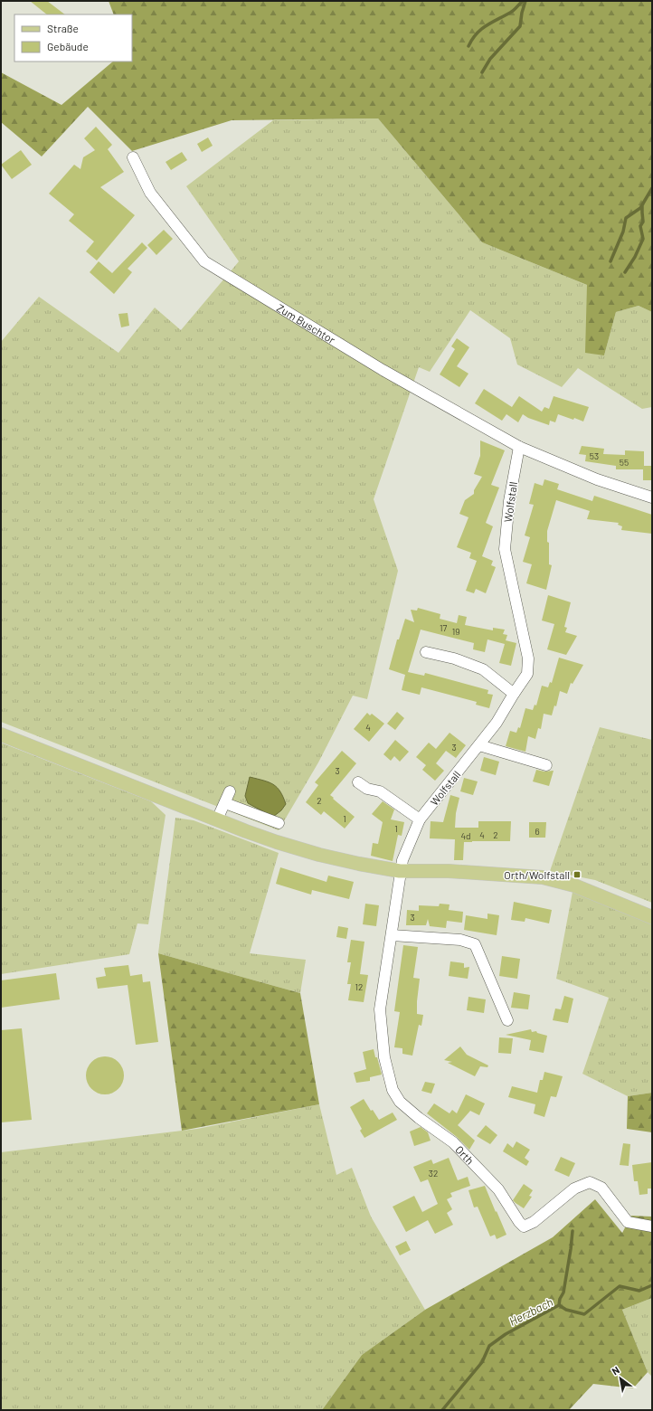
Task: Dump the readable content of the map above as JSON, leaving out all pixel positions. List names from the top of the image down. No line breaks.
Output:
{"streets":{"street":["Zum Buschtor","Wolfstall","Orth"]},"crossings":[["Zum Buschtor","Wolfstall"],["Wolfstall","Orth"]],"water":["Herzbach"],"places":{"transit":["Orth/Wolfstall"]},"house_numbers":["53","55","17","19","4","3","3","2","1","1","6","4","2","4d","3","12","32"],"legend":["Straße","Gebäude"],"north":"top left"}
